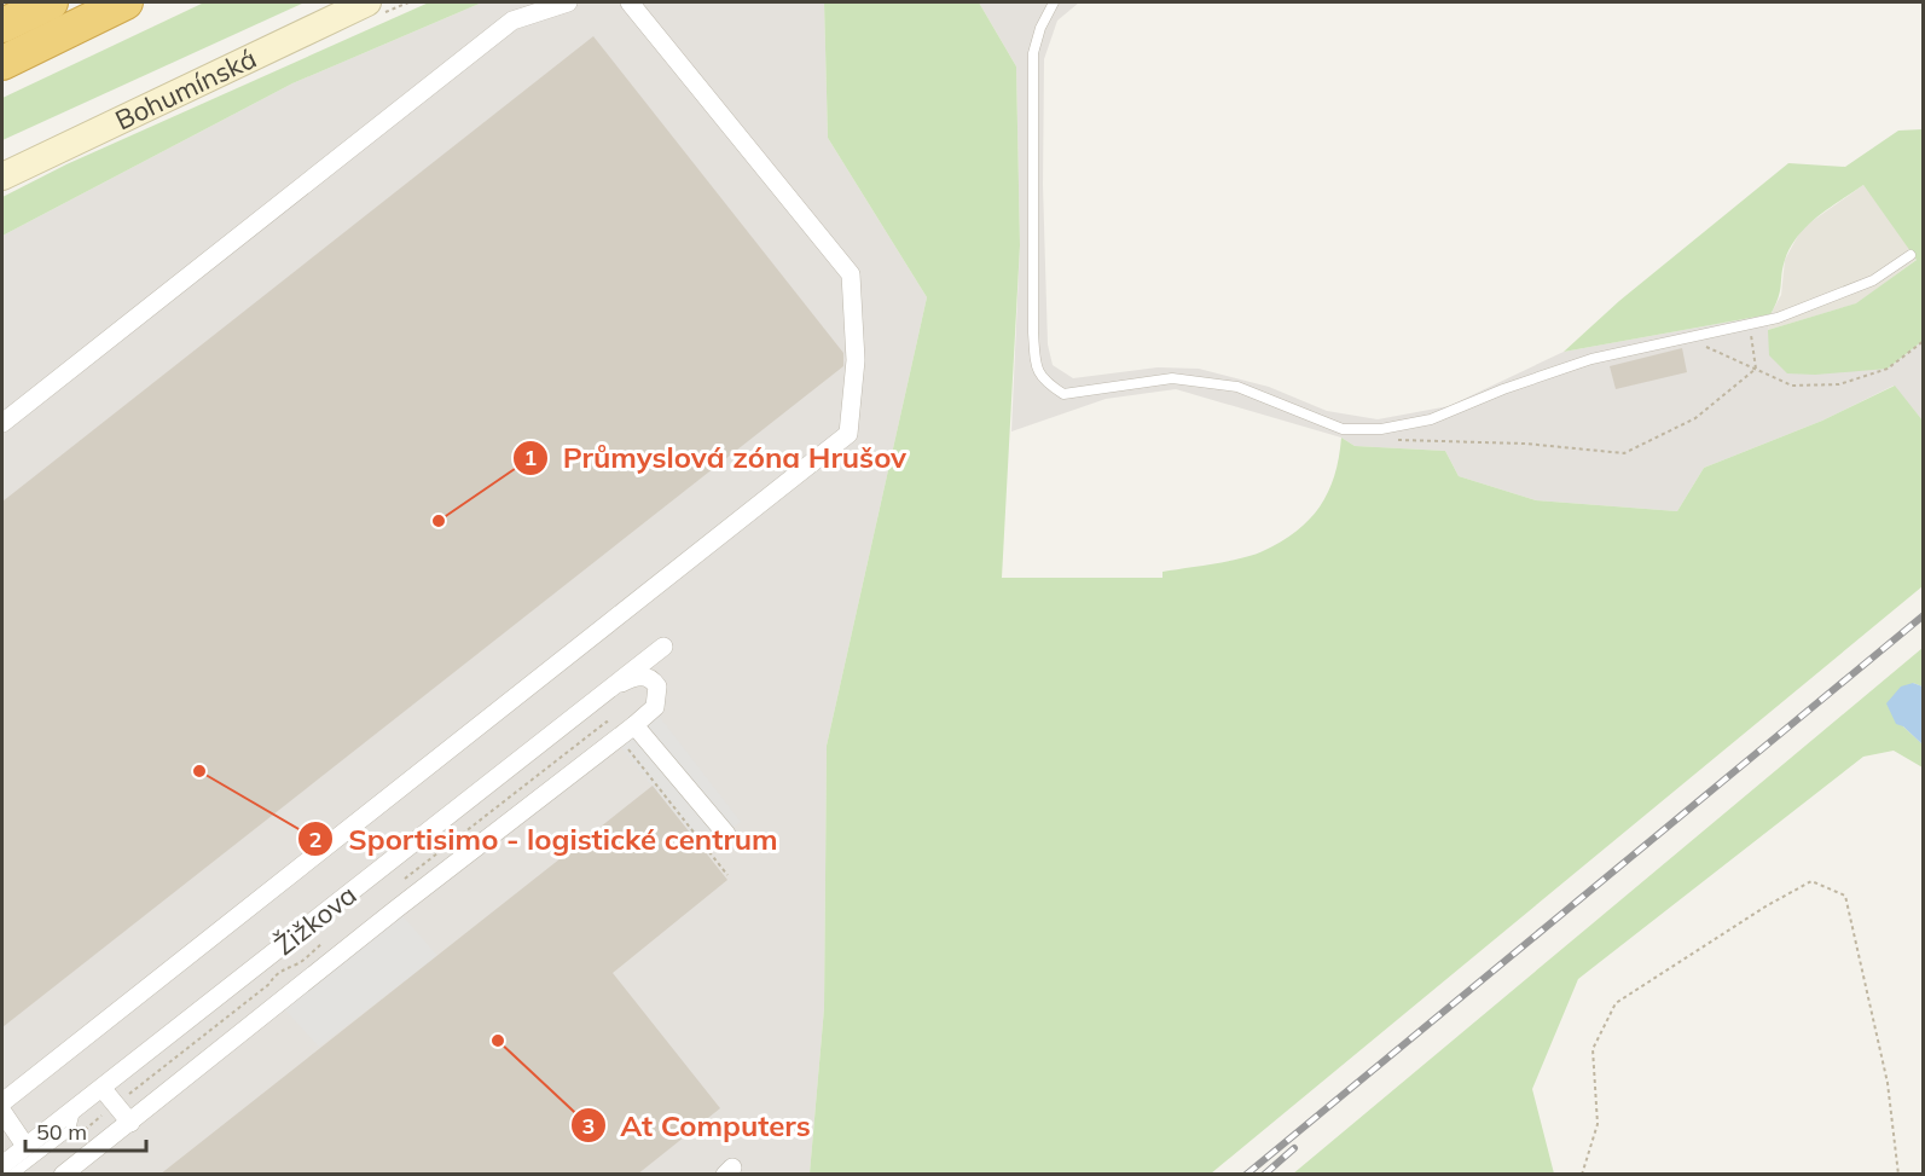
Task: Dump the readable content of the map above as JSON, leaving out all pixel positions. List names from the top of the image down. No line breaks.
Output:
{"streets":{"main road":["Bohumínská"],"street":["Žižkova"]},"places":["Průmyslová zóna Hrušov","Sportisimo - logistické centrum","At Computers"],"scale_bar":"50 m"}
